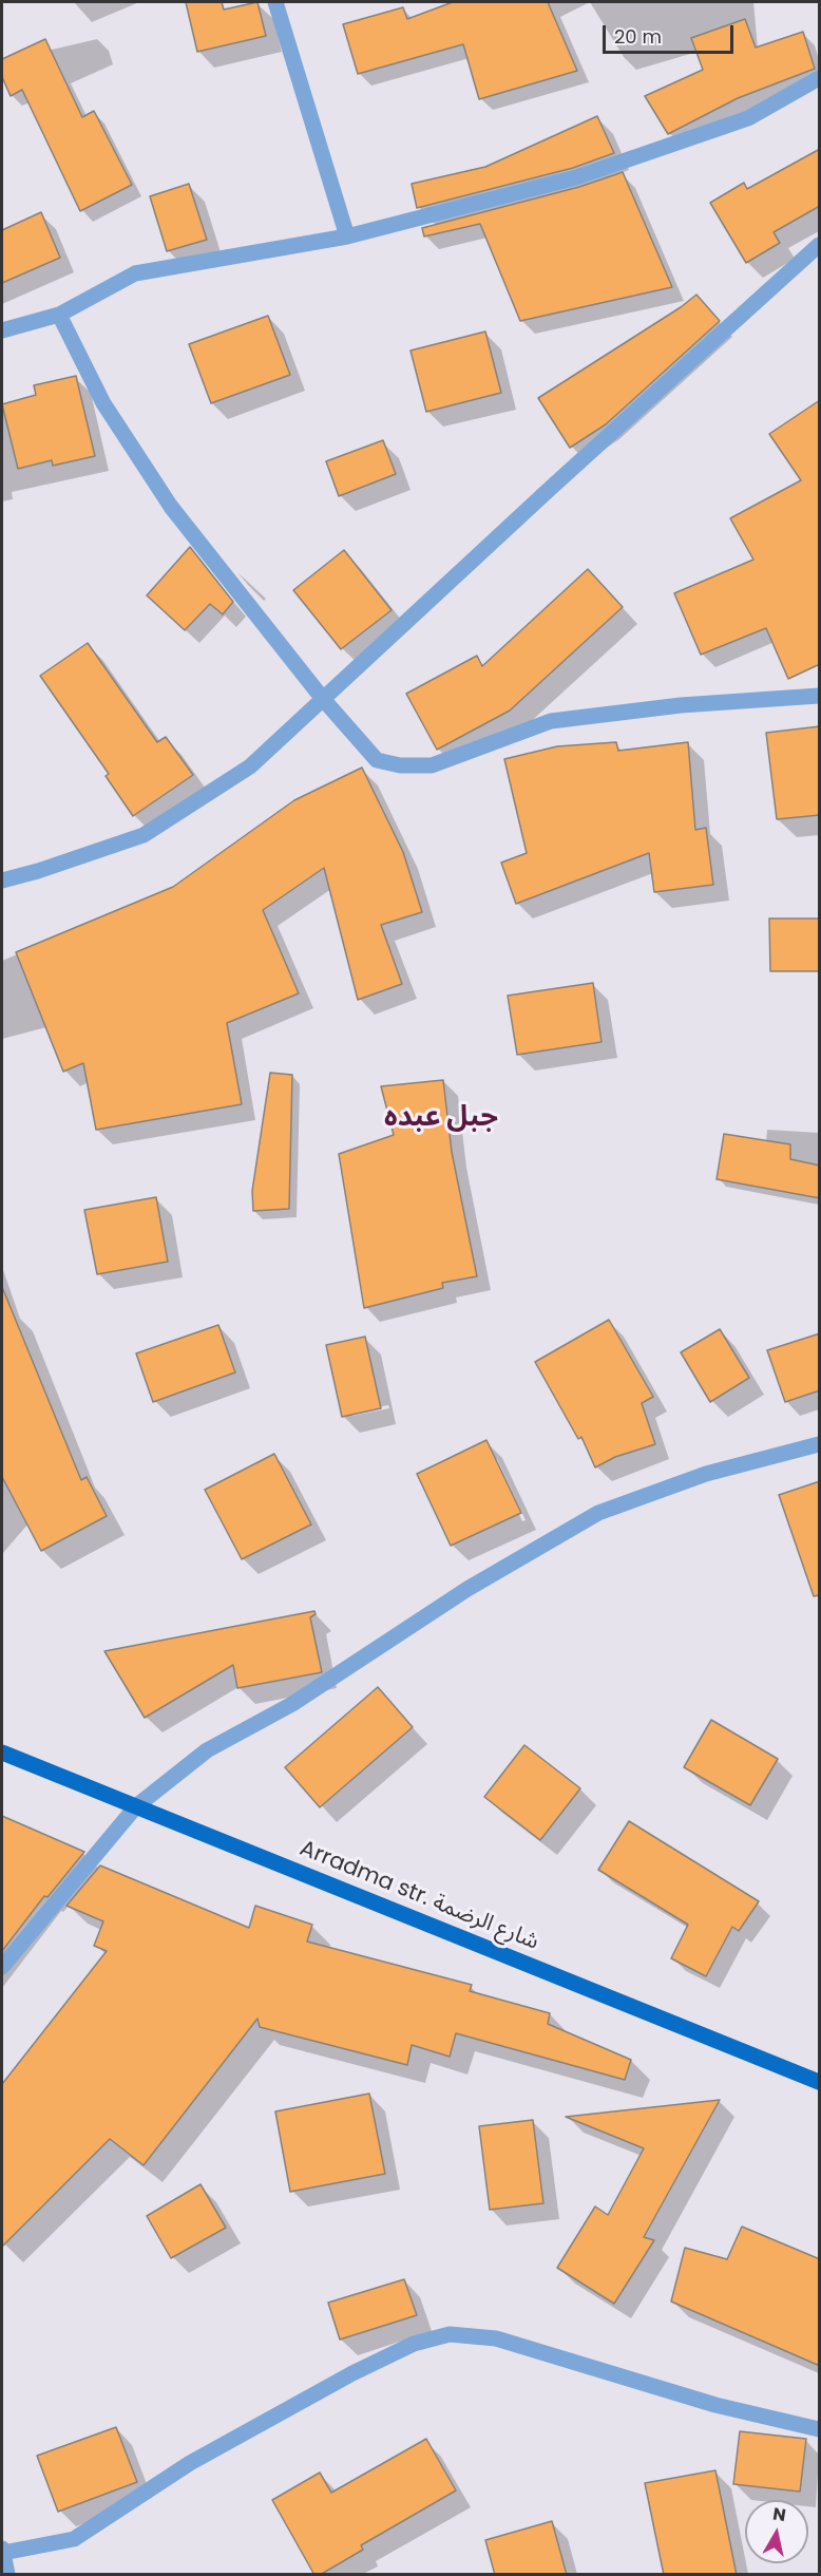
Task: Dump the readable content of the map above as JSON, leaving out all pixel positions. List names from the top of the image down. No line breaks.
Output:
{"streets":{"main road":["Arradma str. شارع الرضمة"]},"districts":["جبل عبده"],"scale_bar":"20 m","north":"top"}
